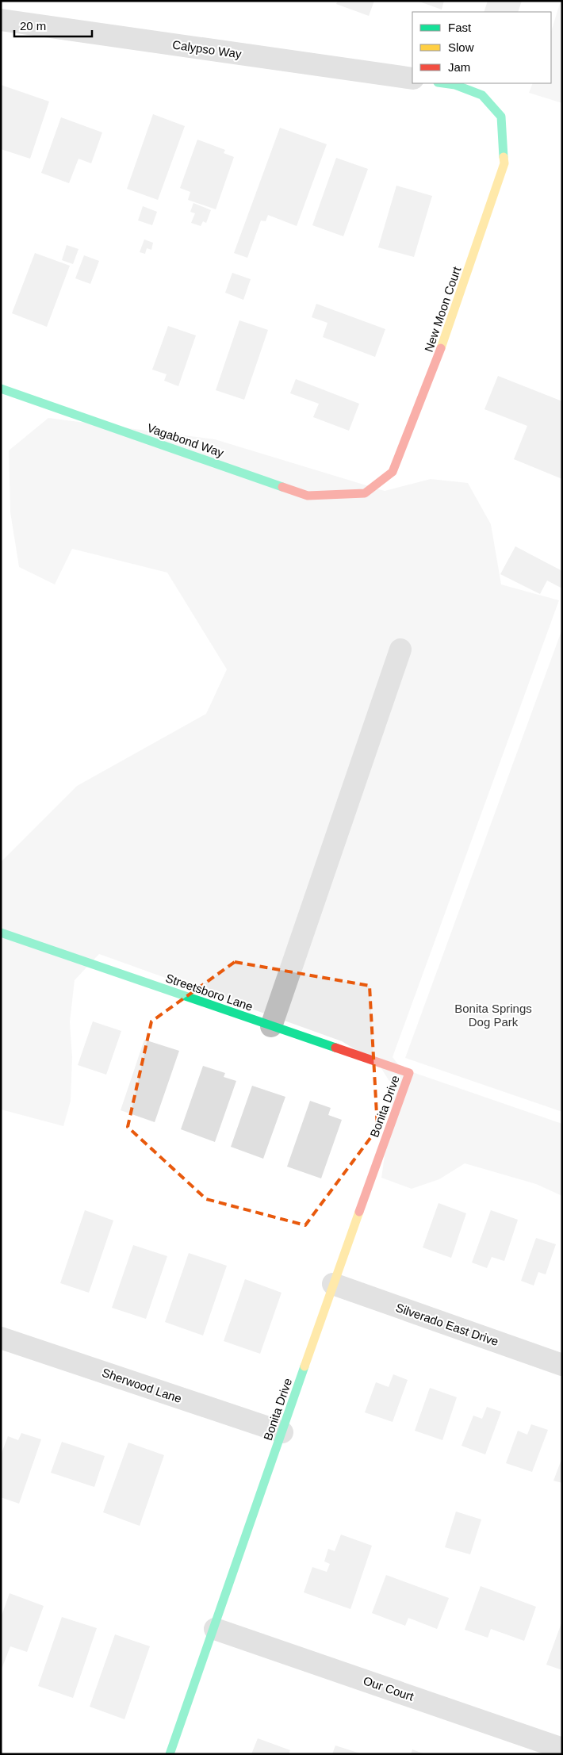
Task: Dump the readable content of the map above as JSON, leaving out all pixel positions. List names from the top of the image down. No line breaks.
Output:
{"streets":{"street":["Calypso Way","New Moon Court","Vagabond Way","Streetsboro Lane","Bonita Drive","Silverado East Drive","Sherwood Lane","Our Court"]},"crossings":[["New Moon Court","Vagabond Way"],["Streetsboro Lane","Bonita Drive"],["Bonita Drive","Silverado East Drive"],["Bonita Drive","Sherwood Lane"],["Bonita Drive","Our Court"]],"parks":["Bonita Springs Dog Park"],"legend":["Fast","Slow","Jam"],"scale_bar":"20 m"}
